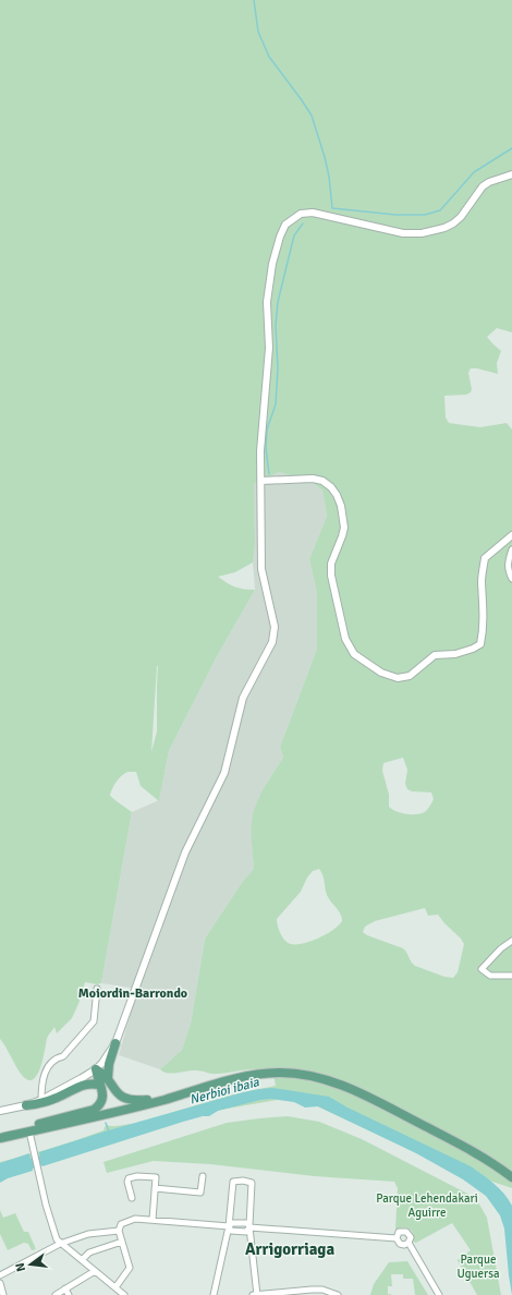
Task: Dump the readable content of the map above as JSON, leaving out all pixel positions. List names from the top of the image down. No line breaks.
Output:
{"districts":["Moiordin-Barrondo","Arrigorriaga"],"water":["Nerbioi ibaia"],"parks":["Parque Lehendakari Aguirre","Parque Uguersa"],"north":"left"}
